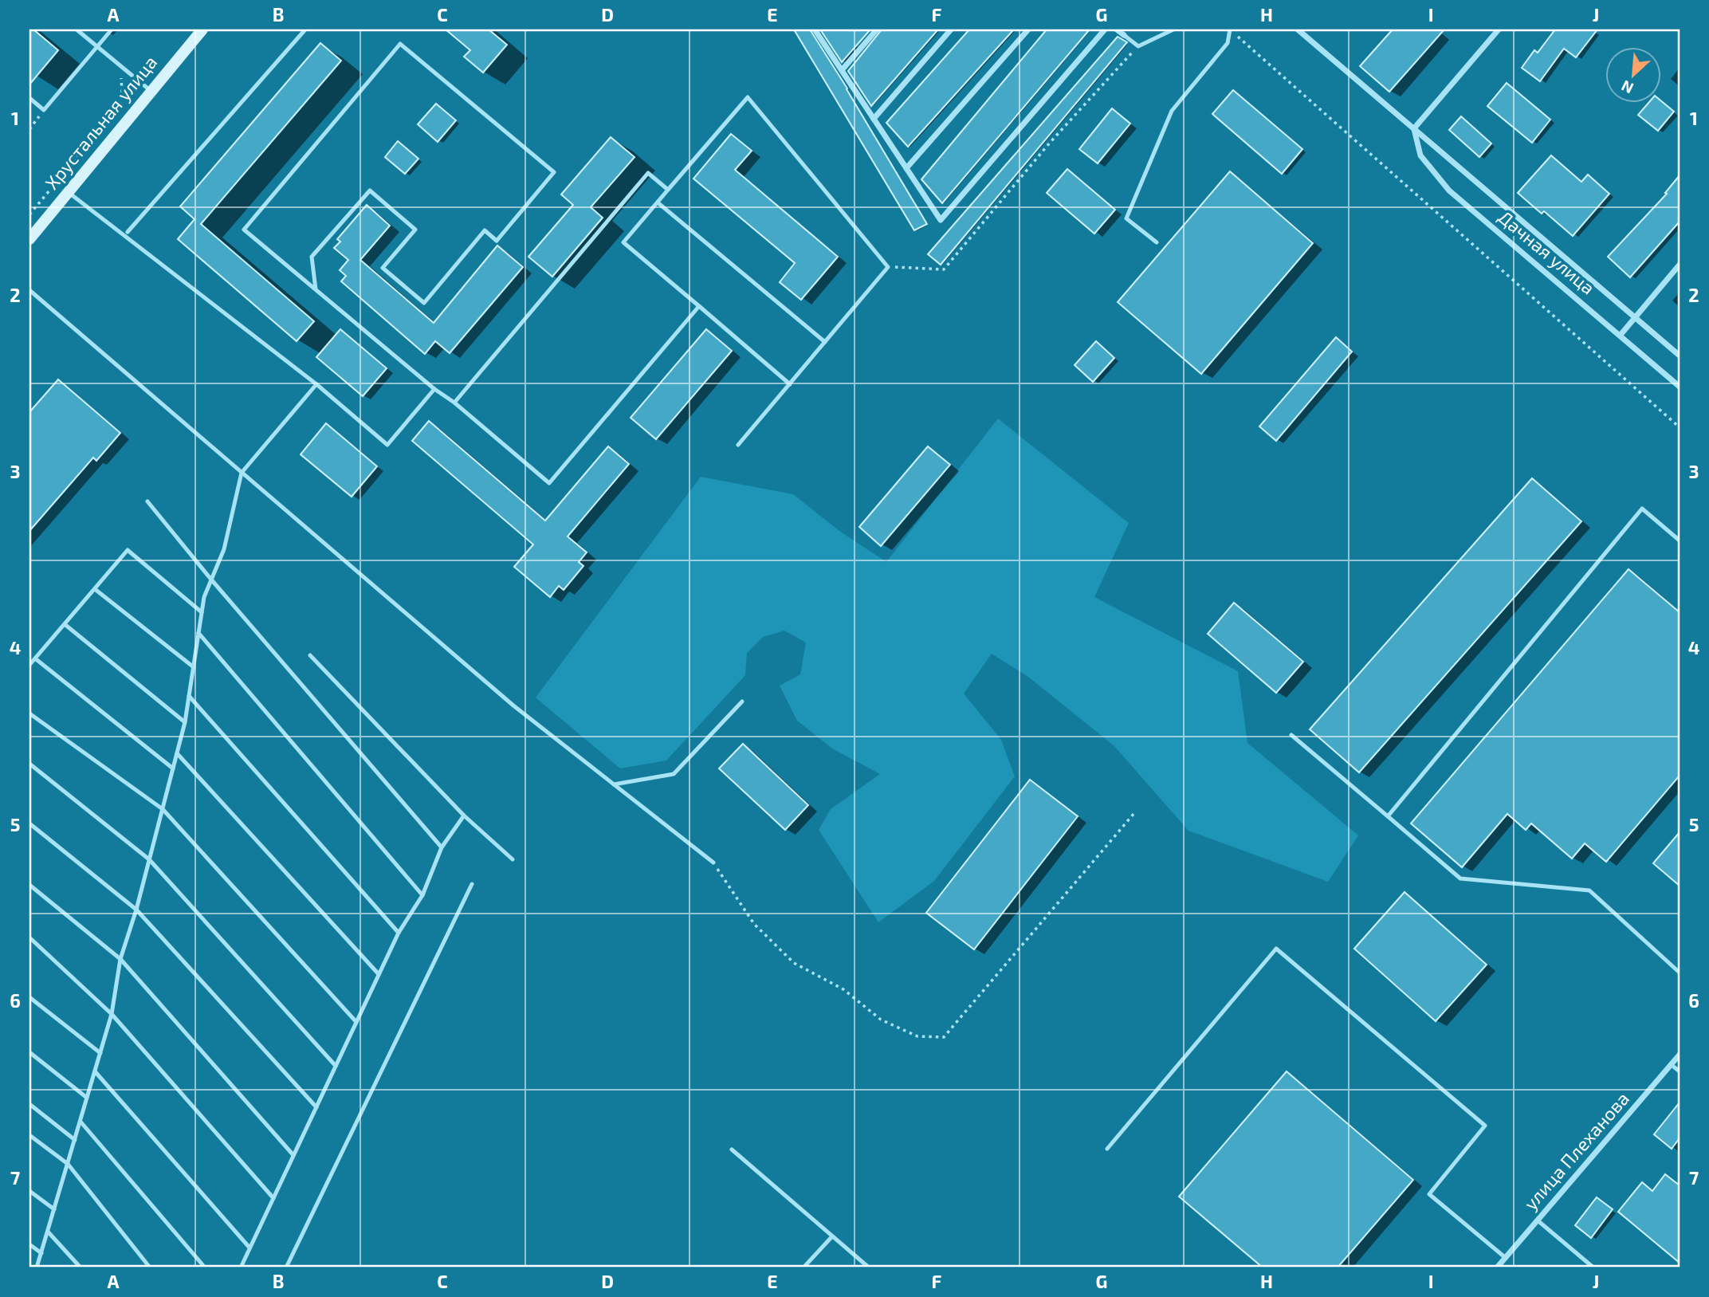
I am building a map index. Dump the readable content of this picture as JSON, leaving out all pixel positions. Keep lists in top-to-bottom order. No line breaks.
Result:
{"streets":{"street":["Хрустальная улица","Дачная улица","улица Плеханова"]},"north":"bottom left","grid":{"columns":["A","B","C","D","E","F","G","H","I","J"],"rows":["1","2","3","4","5","6","7"]}}
